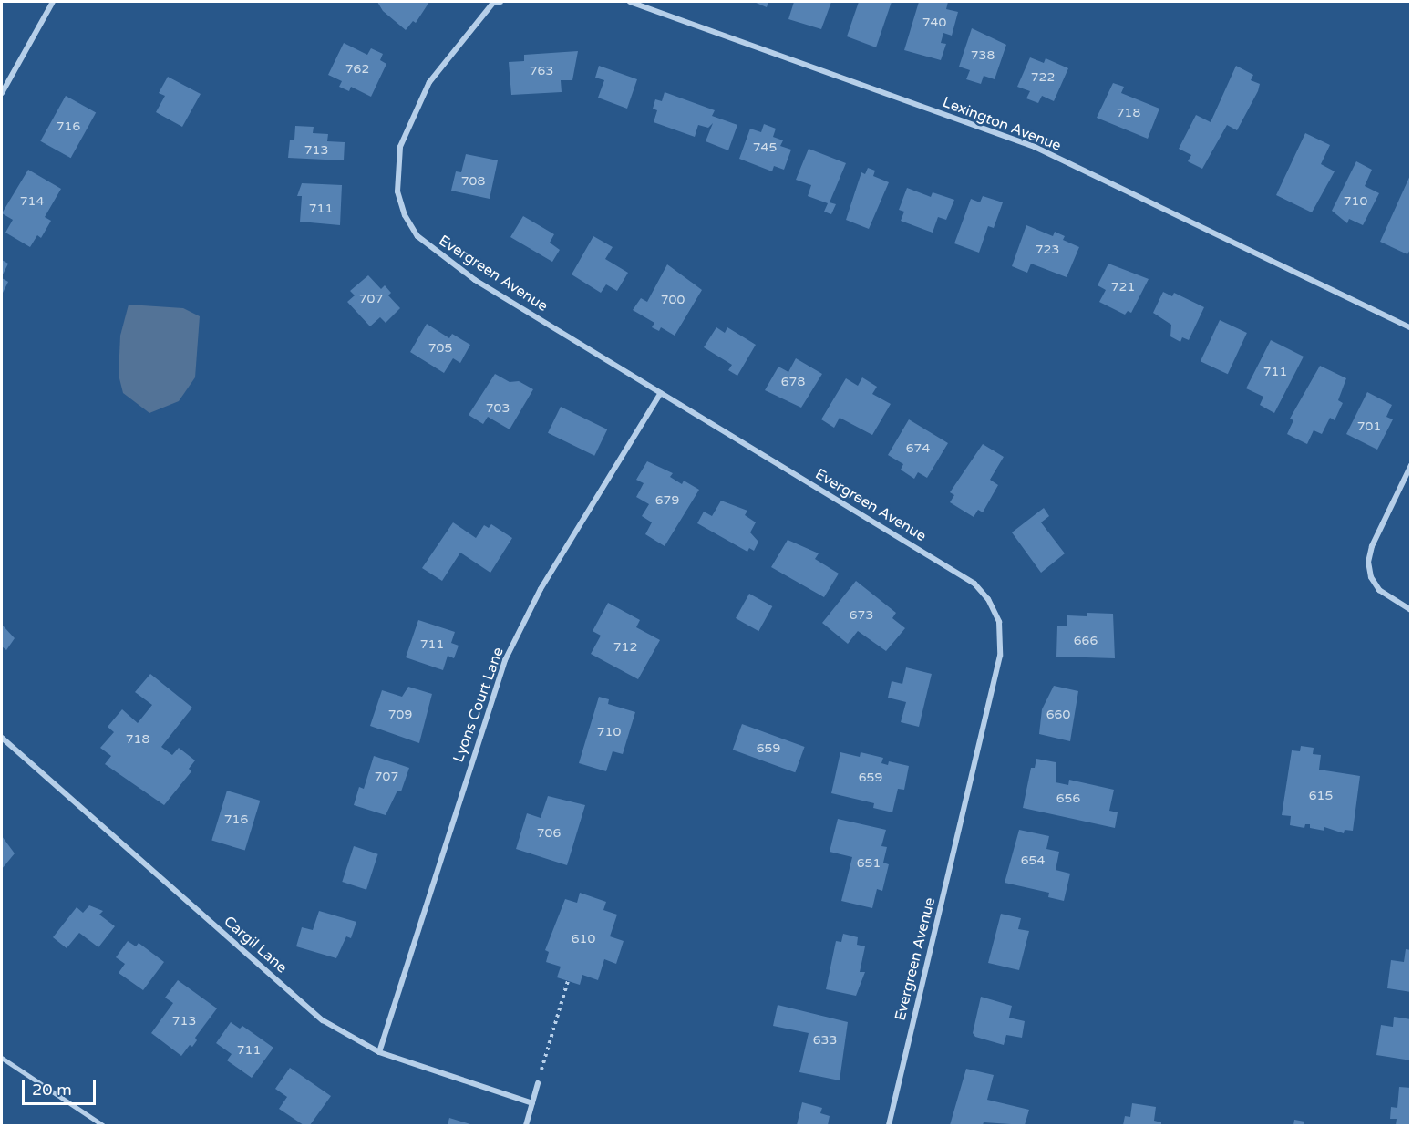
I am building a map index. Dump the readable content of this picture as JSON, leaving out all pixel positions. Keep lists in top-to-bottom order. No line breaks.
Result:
{"streets":{"street":["Lexington Avenue","Evergreen Avenue","Lyons Court Lane","Cargil Lane"]},"crossings":[["Evergreen Avenue","Lyons Court Lane"],["Lyons Court Lane","Cargil Lane"]],"house_numbers":["740","738","762","763","722","718","716","745","713","708","714","710","711","723","721","707","700","705","711","678","703","701","674","679","673","666","711","712","709","660","710","718","659","707","659","615","656","716","706","654","651","610","713","633","711"],"scale_bar":"20 m"}
